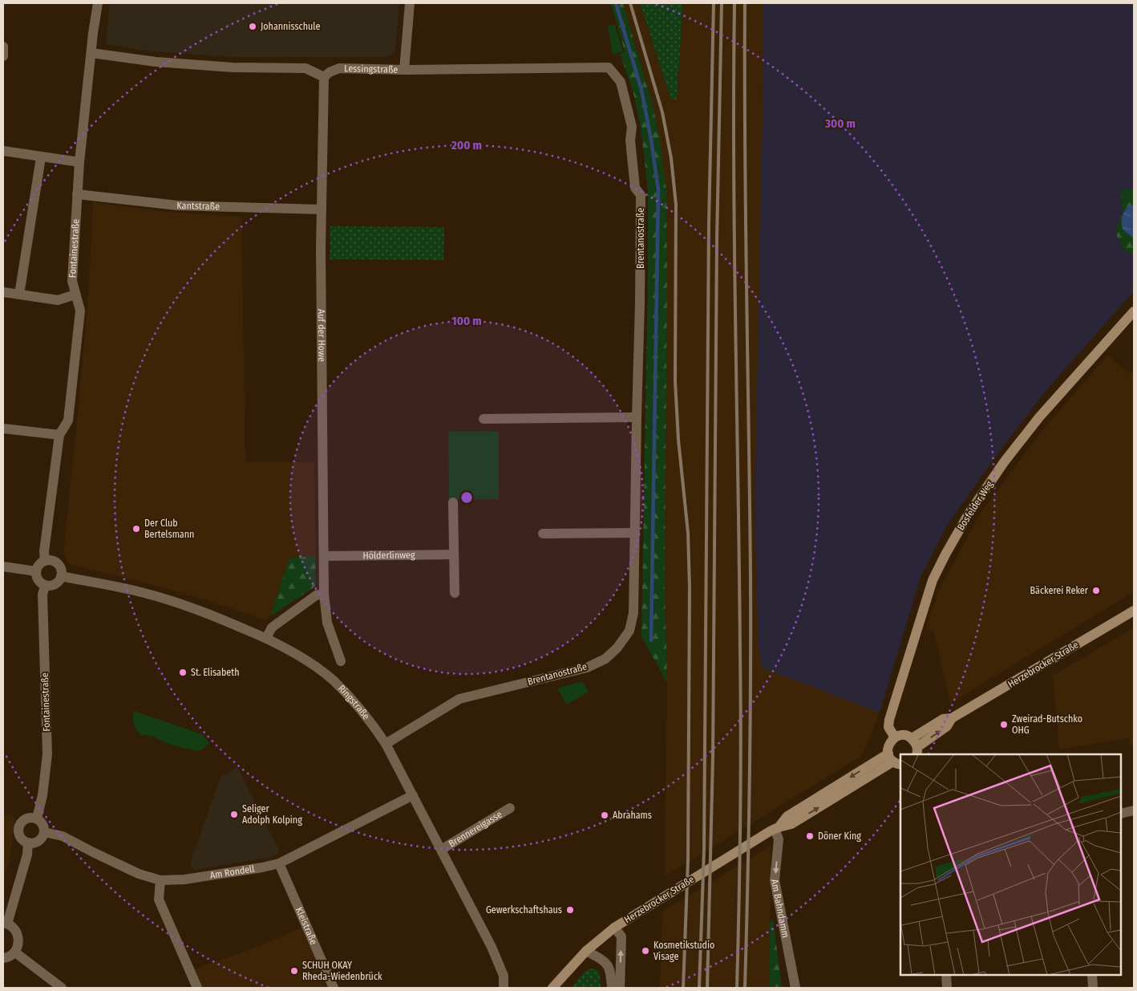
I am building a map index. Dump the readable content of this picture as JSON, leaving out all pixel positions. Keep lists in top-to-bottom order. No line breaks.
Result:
{"streets":{"main road":["Bosfelder Weg","Herzebrocker Straße"],"street":["Lessingstraße","Kantstraße","Brentanostraße","Fontainestraße","Auf der Howe","Hölderlinweg","Ringstraße","Brennereigasse","Am Rondell","Am Bahndamm","Kleistraße"]},"crossings":[["Lessingstraße","Brentanostraße"],["Lessingstraße","Auf der Howe"],["Kantstraße","Fontainestraße"],["Kantstraße","Auf der Howe"],["Brentanostraße","Ringstraße"],["Fontainestraße","Ringstraße"],["Fontainestraße","Am Rondell"],["Auf der Howe","Hölderlinweg"],["Herzebrocker Straße","Am Bahndamm"],["Ringstraße","Brennereigasse"],["Ringstraße","Am Rondell"],["Am Rondell","Kleistraße"]],"one_way":["Am Bahndamm"],"places":["Johannisschule","Der Club Bertelsmann","Bäckerei Reker","St. Elisabeth","Zweirad-Butschko OHG","Seliger Adolph Kolping","Abrahams","Döner King","Gewerkschaftshaus","Kosmetikstudio Visage","SCHUH OKAY Rheda-Wiedenbrück"],"rings":["300 m","200 m","100 m"]}
